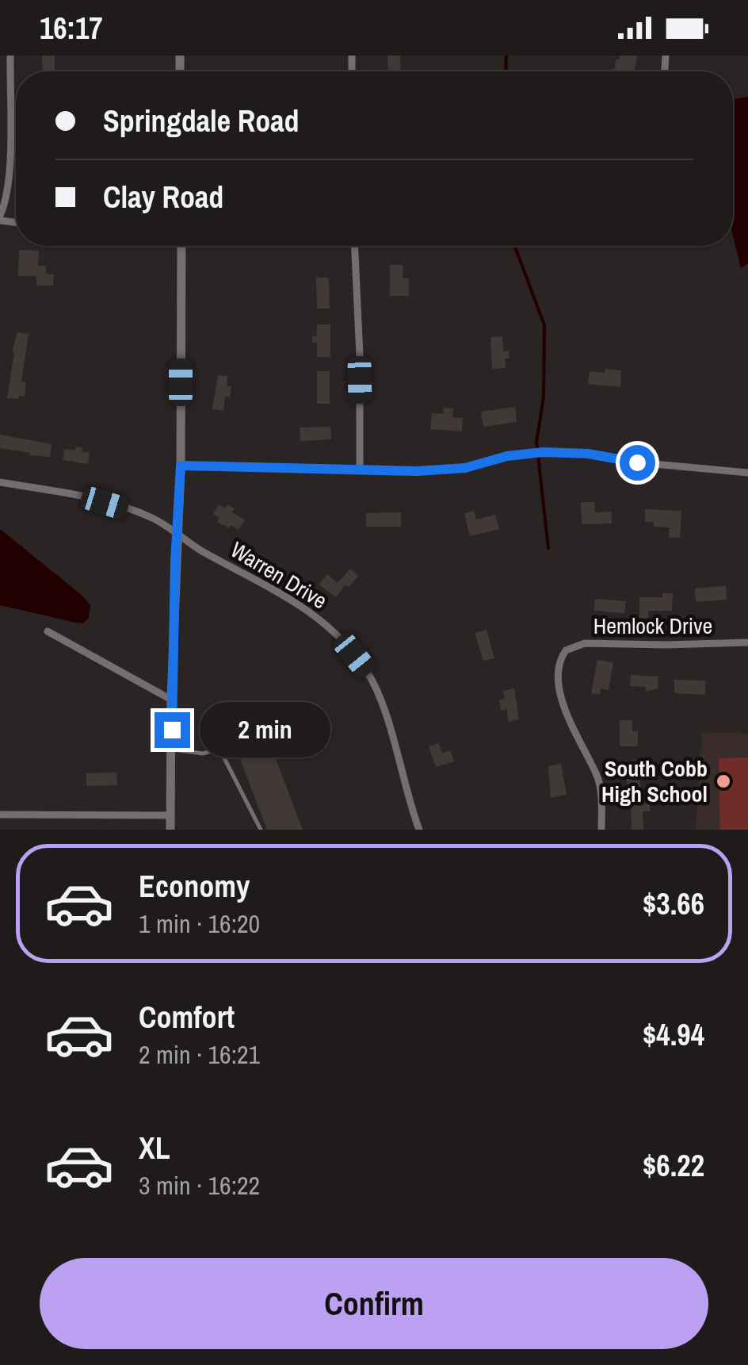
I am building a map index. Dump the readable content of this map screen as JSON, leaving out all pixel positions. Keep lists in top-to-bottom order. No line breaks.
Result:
{"streets":{"street":["Warren Drive","Hemlock Drive"]},"places":["South Cobb High School"],"page":{"status":"16:17","banner":["Springdale Road","Clay Road"],"bubble":"2 min","list":[{"name":"Economy","note":"1 min · 16:20","value":"$3.66"},{"name":"Comfort","note":"2 min · 16:21","value":"$4.94"},{"name":"XL","note":"3 min · 16:22","value":"$6.22"}],"buttons":"Confirm"}}
